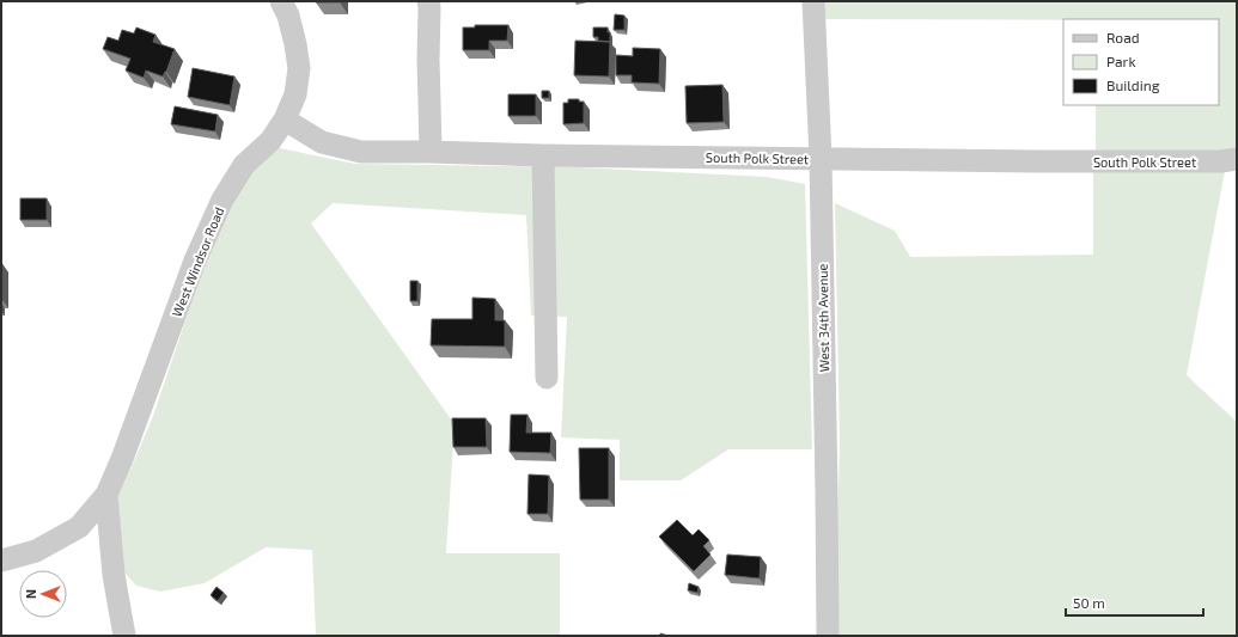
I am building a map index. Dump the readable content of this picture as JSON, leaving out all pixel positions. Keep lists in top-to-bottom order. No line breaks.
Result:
{"streets":{"street":["South Polk Street","West Windsor Road","West 34th Avenue"]},"crossings":[["South Polk Street","West Windsor Road"],["South Polk Street","West 34th Avenue"]],"legend":["Road","Park","Building"],"scale_bar":"50 m","north":"left"}
